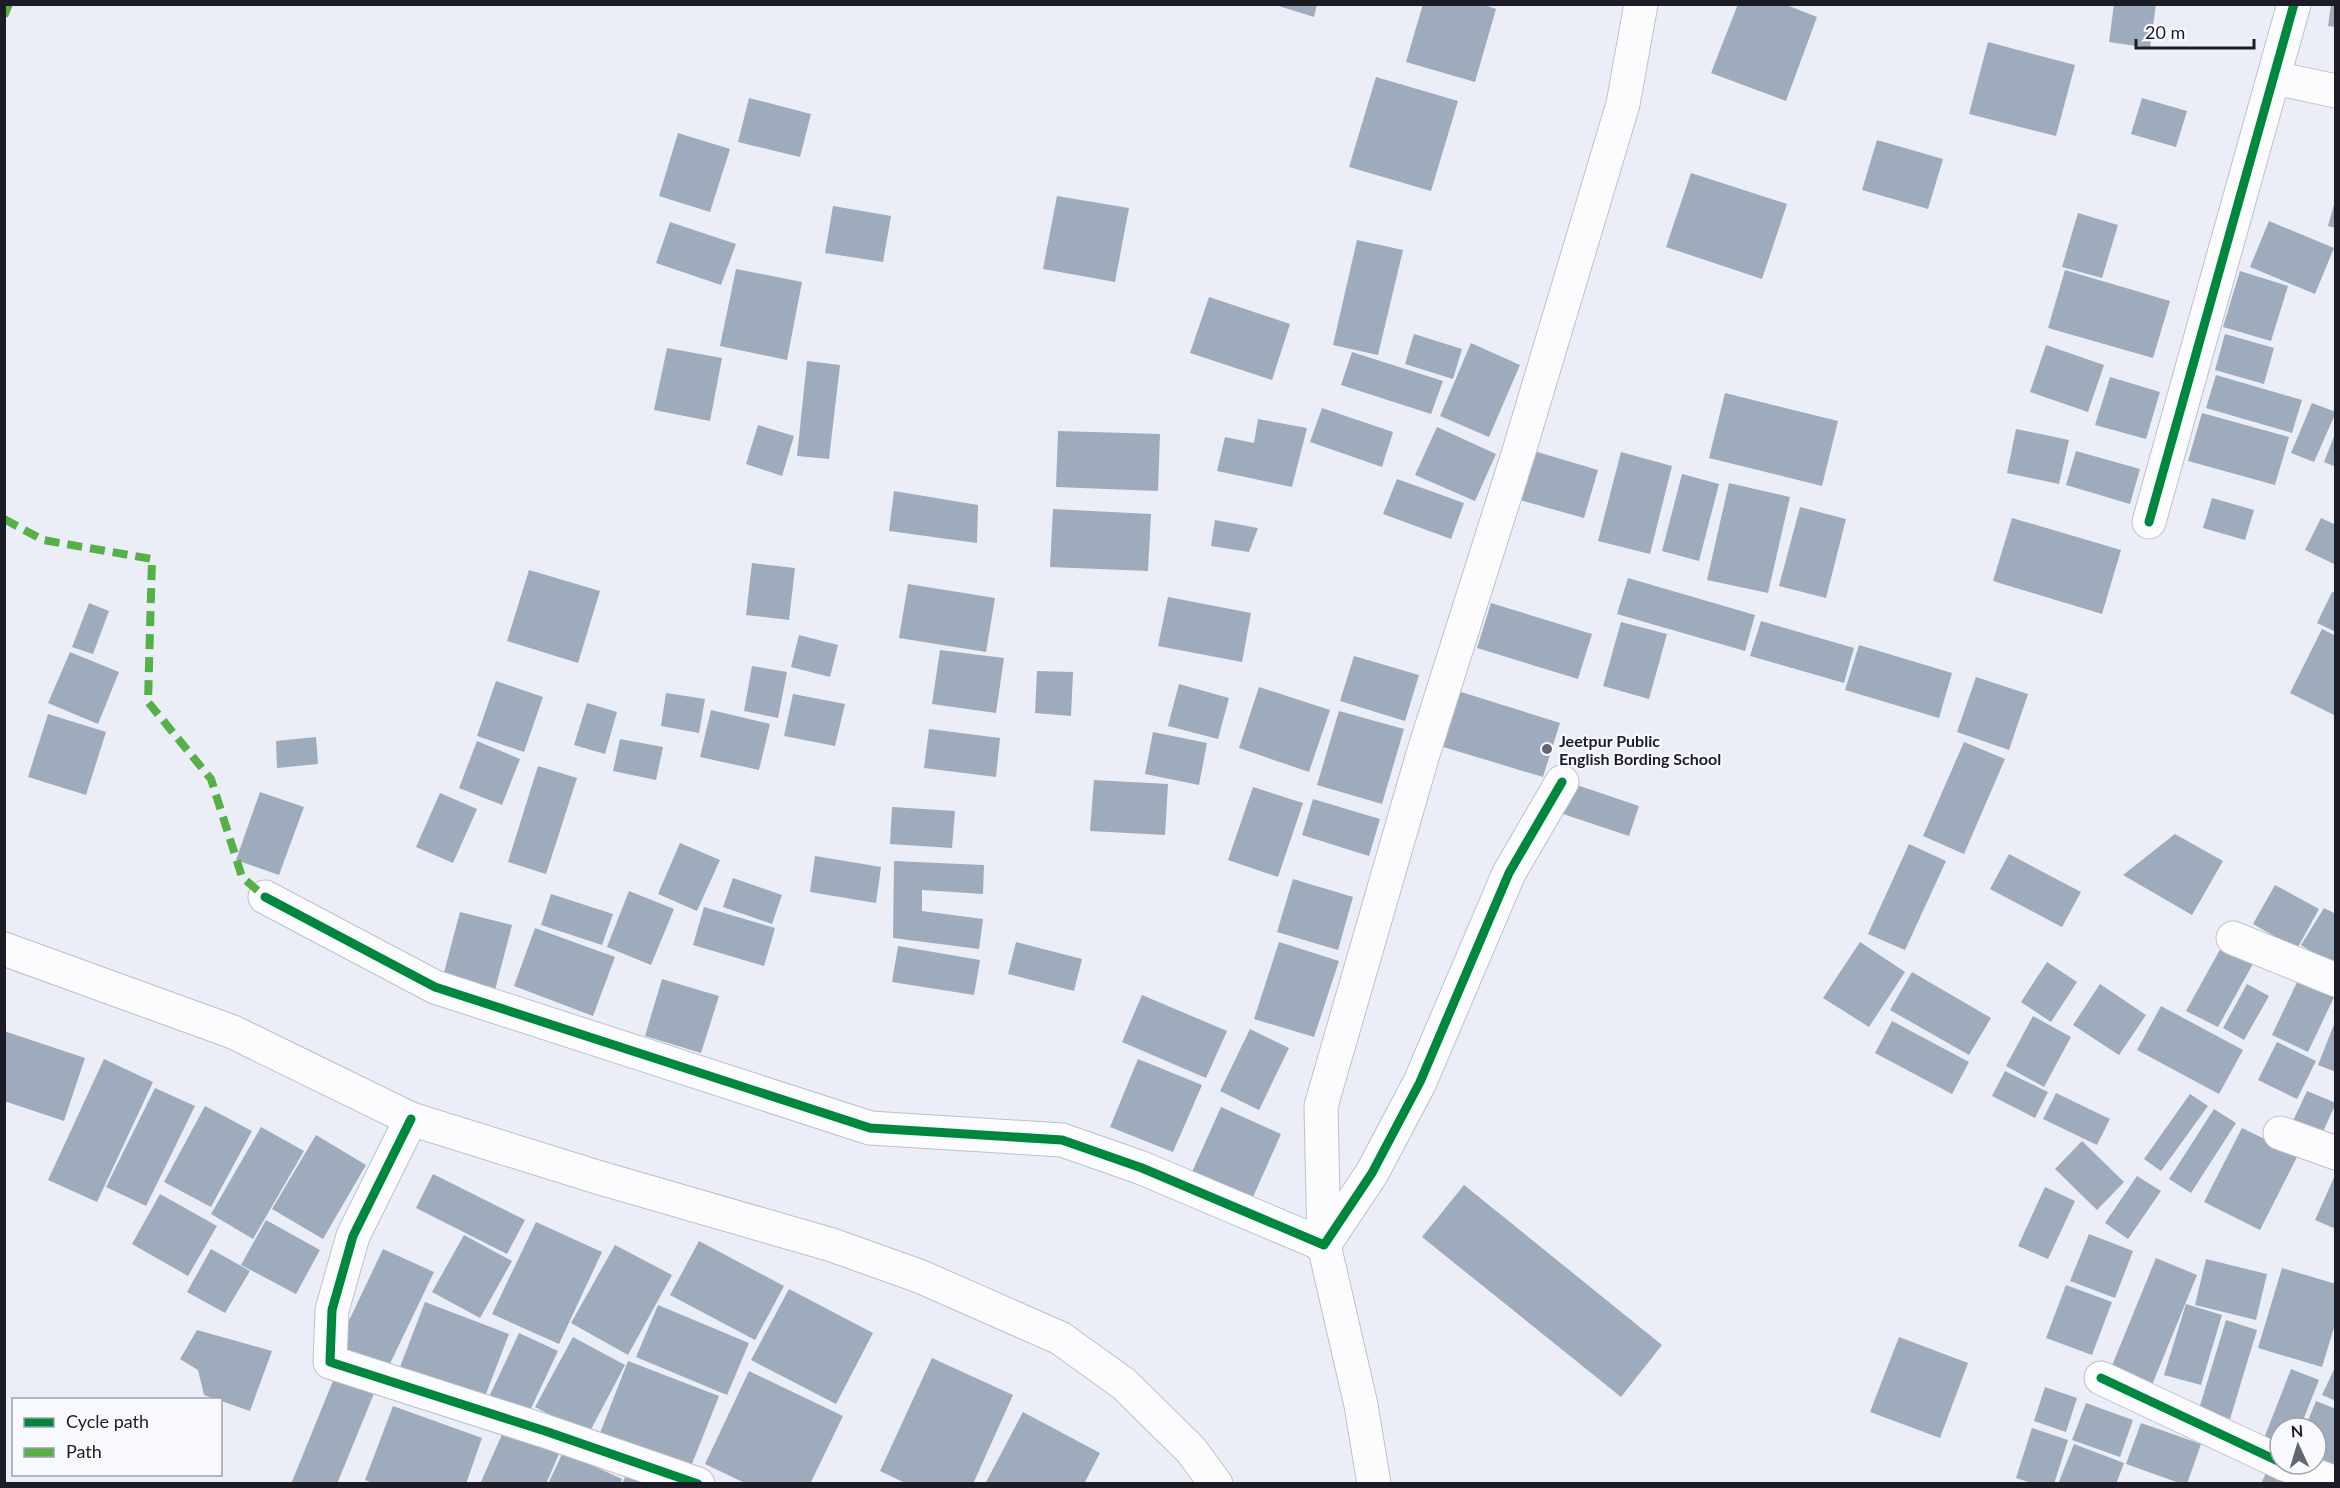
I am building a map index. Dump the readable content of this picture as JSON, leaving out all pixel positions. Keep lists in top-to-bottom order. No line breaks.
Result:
{"places":["Jeetpur Public English Bording School"],"legend":["Cycle path","Path"],"scale_bar":"20 m","north":"top"}
